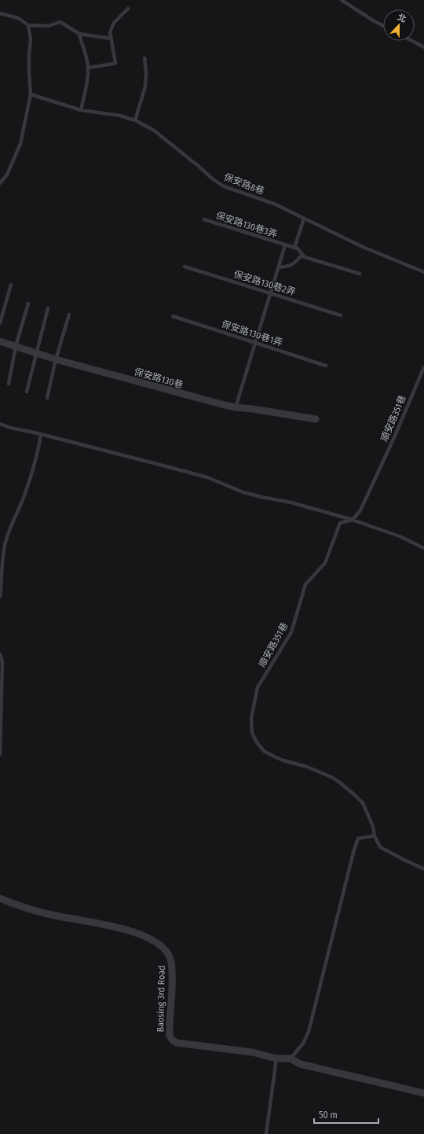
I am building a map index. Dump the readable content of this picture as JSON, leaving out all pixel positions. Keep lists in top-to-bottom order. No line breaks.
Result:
{"streets":{"street":["保安路130巷","Baosing 3rd Road"],"lane":["保安路8巷","保安路130巷3弄","保安路130巷2弄","保安路130巷1弄","順安路351巷"]},"scale_bar":"50 m","north":"top"}
